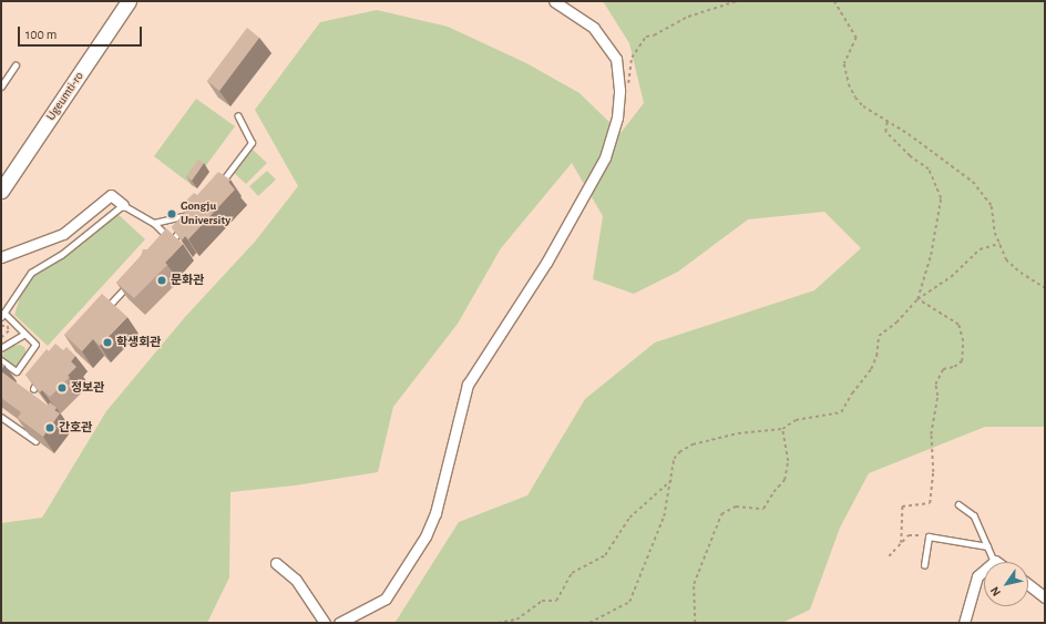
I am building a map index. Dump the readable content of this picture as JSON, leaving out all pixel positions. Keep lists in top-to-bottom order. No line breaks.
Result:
{"streets":{"main road":["Ugeumti-ro"]},"places":["Gongju University","문화관","학생회관","정보관","간호관"],"scale_bar":"100 m","north":"bottom left"}
